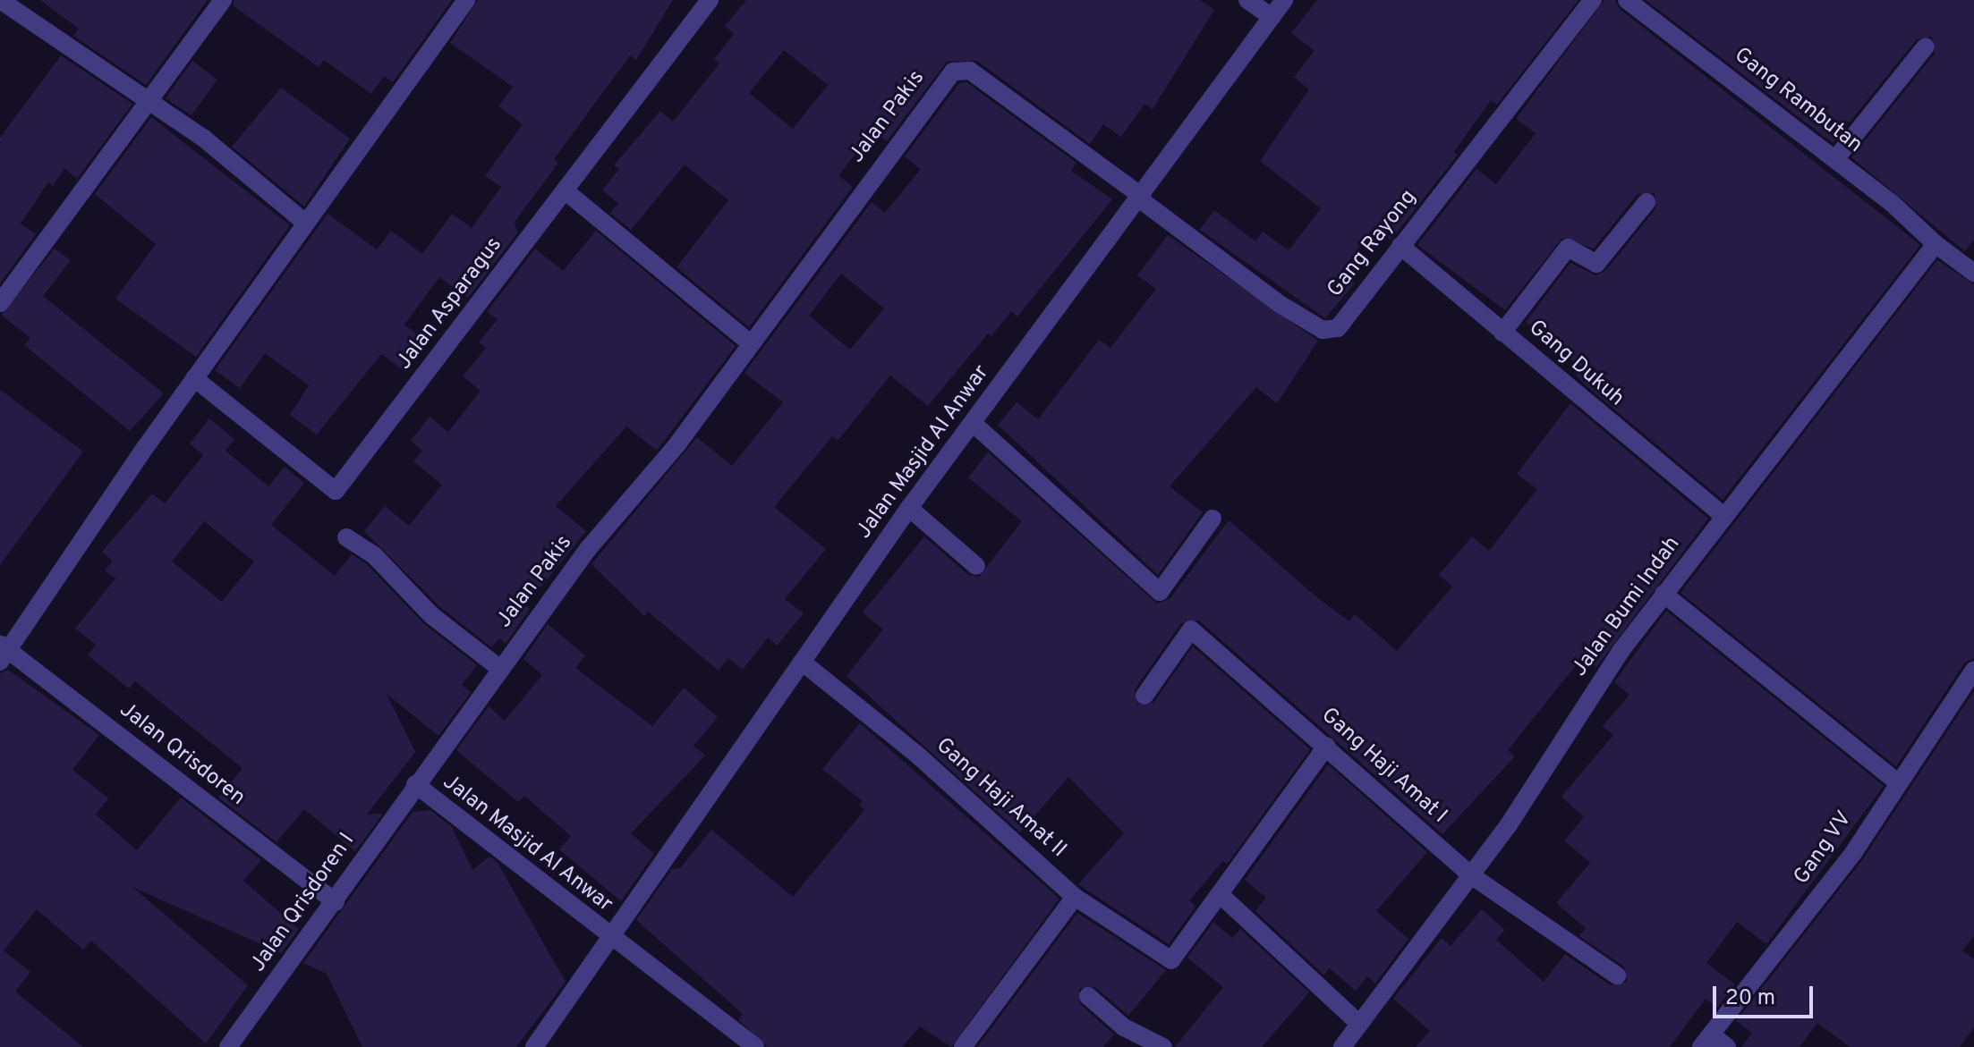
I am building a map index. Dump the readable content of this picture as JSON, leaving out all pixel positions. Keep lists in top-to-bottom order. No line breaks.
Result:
{"streets":{"street":["Gang Rambutan","Jalan Pakis","Gang Rayong","Jalan Asparagus","Gang Dukuh","Jalan Masjid Al Anwar","Jalan Bumi Indah","Jalan Qrisdoren","Gang Haji Amat I","Gang Haji Amat II","Gang VV","Jalan Qrisdoren I"]},"crossings":[["Gang Rambutan","Jalan Bumi Indah"],["Jalan Pakis","Gang Rayong"],["Jalan Pakis","Jalan Masjid Al Anwar"],["Jalan Pakis","Jalan Qrisdoren I"],["Gang Rayong","Gang Dukuh"],["Gang Rayong","Jalan Masjid Al Anwar"],["Gang Dukuh","Jalan Bumi Indah"],["Jalan Masjid Al Anwar","Gang Haji Amat II"],["Jalan Masjid Al Anwar","Jalan Qrisdoren I"],["Jalan Bumi Indah","Gang Haji Amat I"],["Jalan Qrisdoren","Jalan Qrisdoren I"]],"scale_bar":"20 m"}
